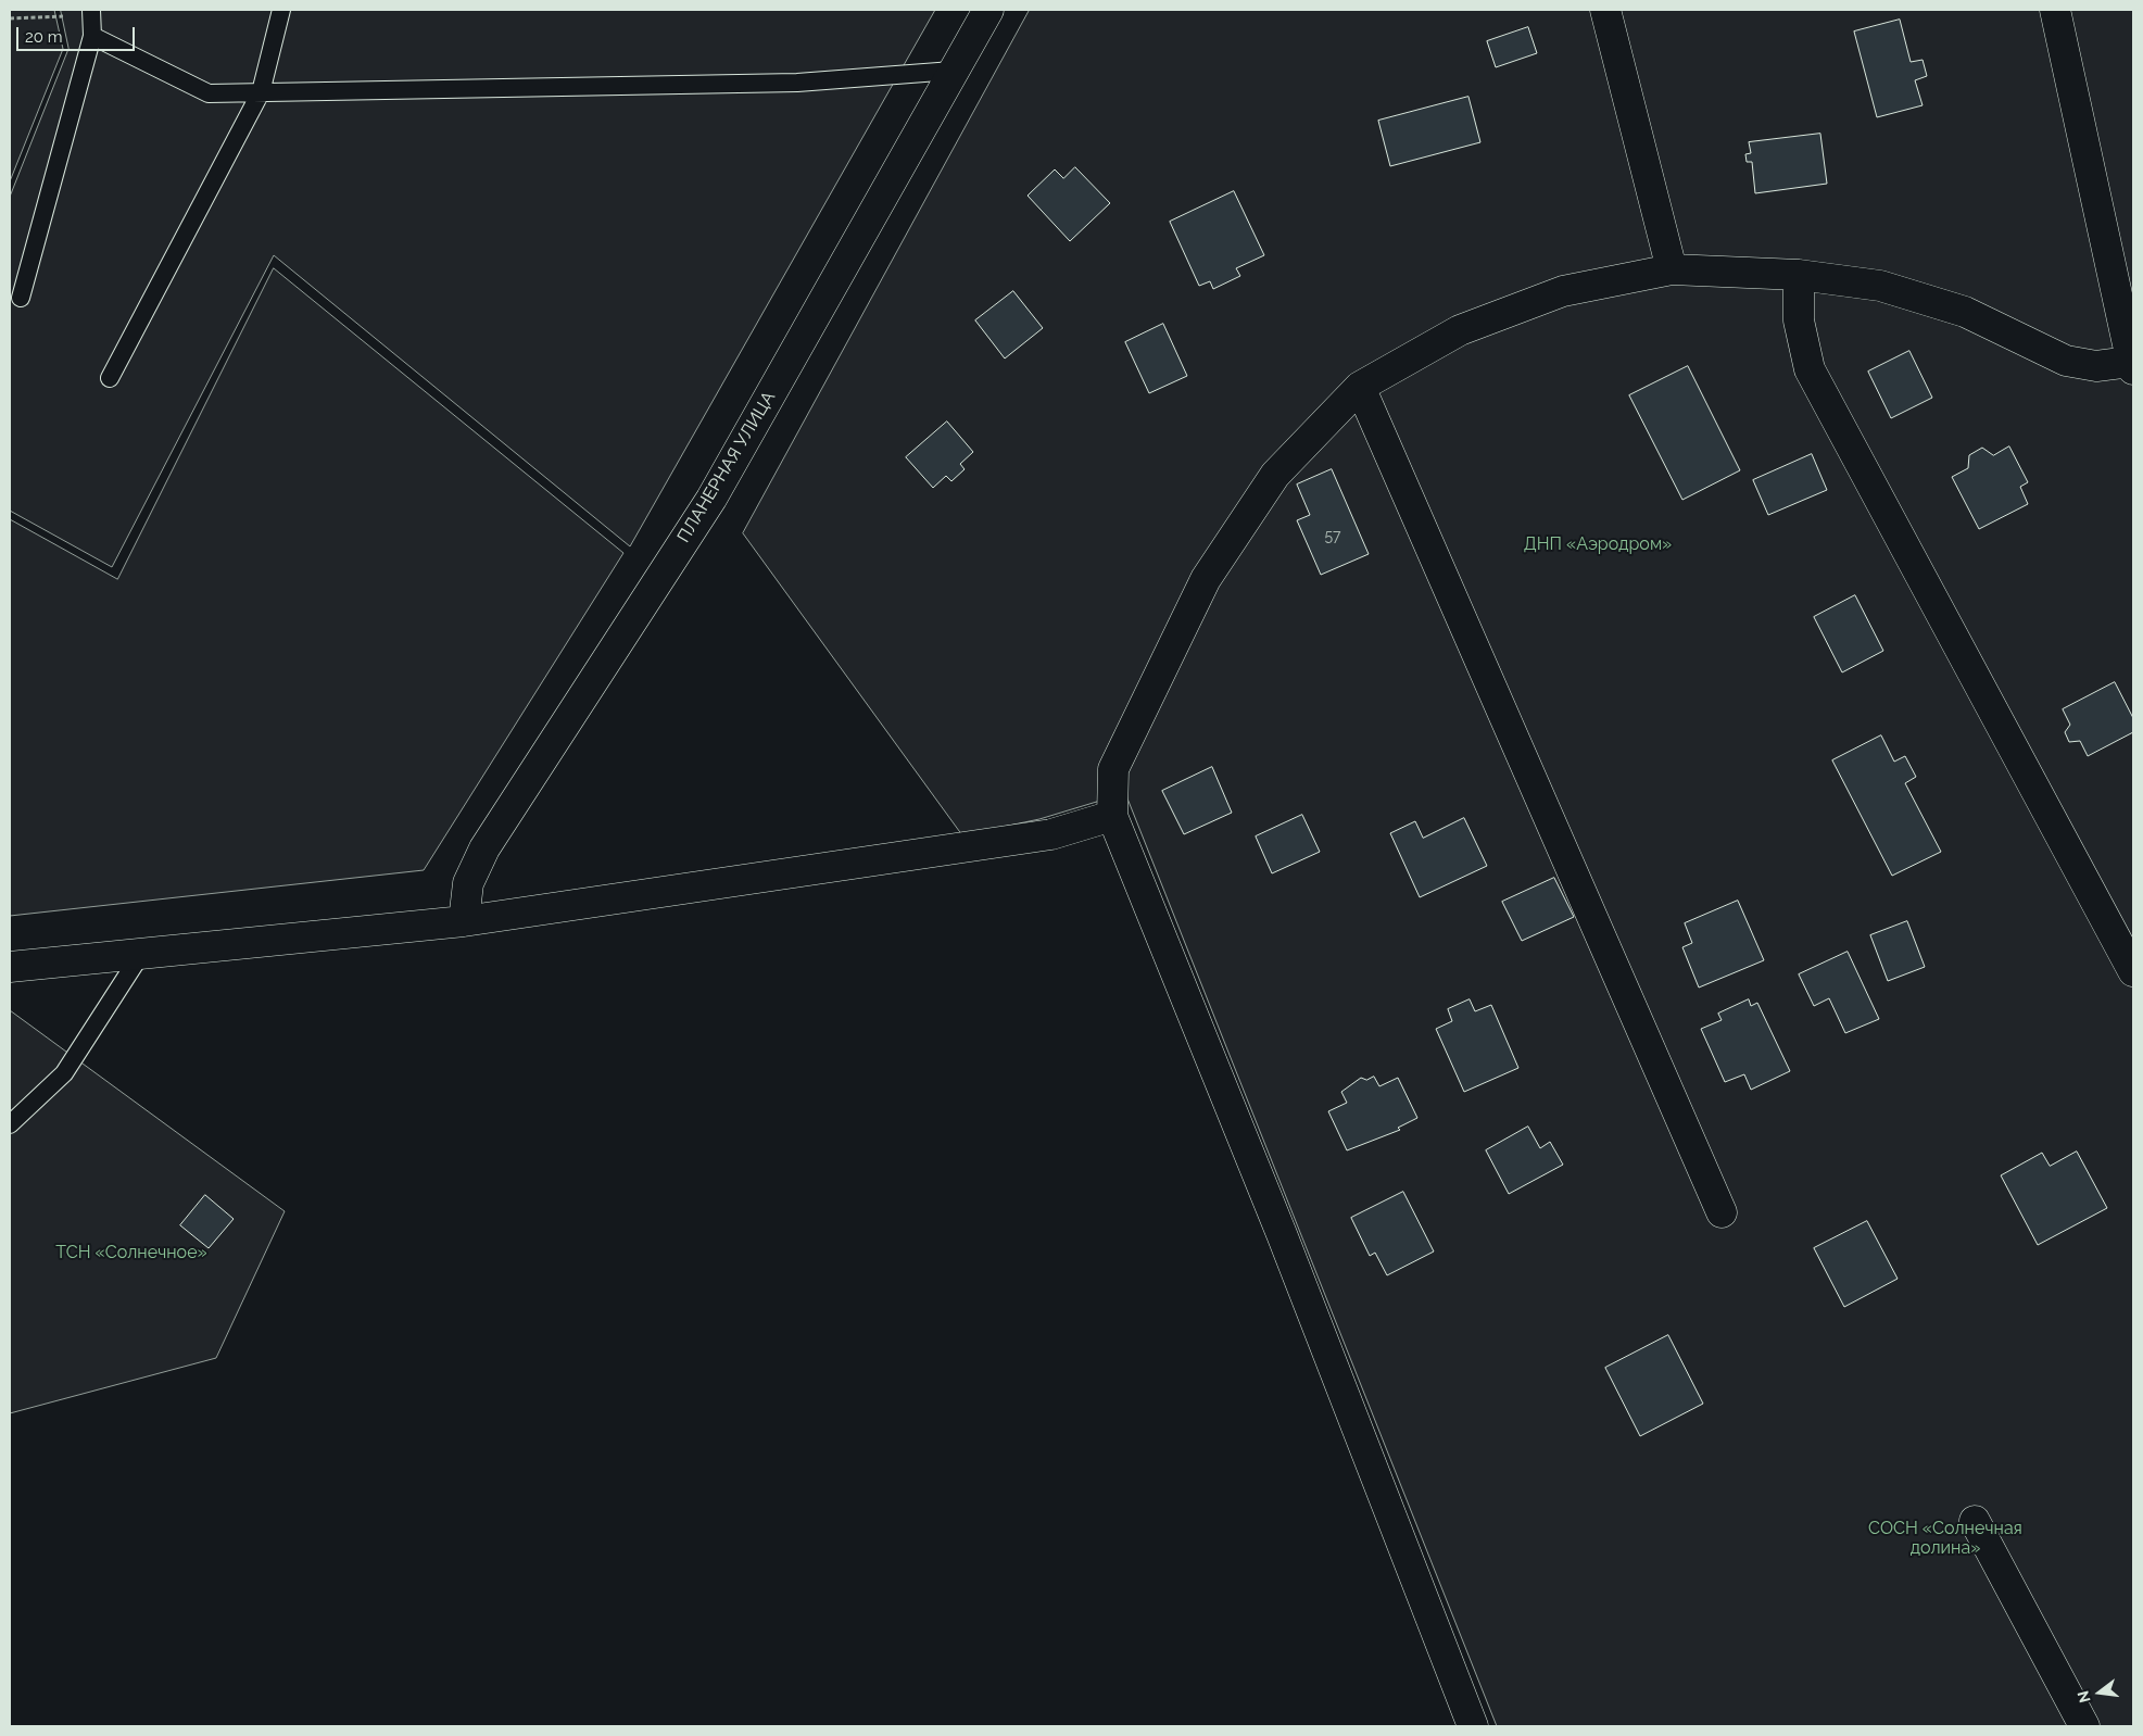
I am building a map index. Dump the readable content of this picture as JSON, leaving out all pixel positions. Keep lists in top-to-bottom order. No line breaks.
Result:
{"streets":{"street":["ПЛАНЕРНАЯ УЛИЦА"]},"parks":["ДНП «Аэродром»","ТСН «Солнечное»","СОСН «Солнечная долина»"],"house_numbers":["57"],"scale_bar":"20 m","north":"left"}
